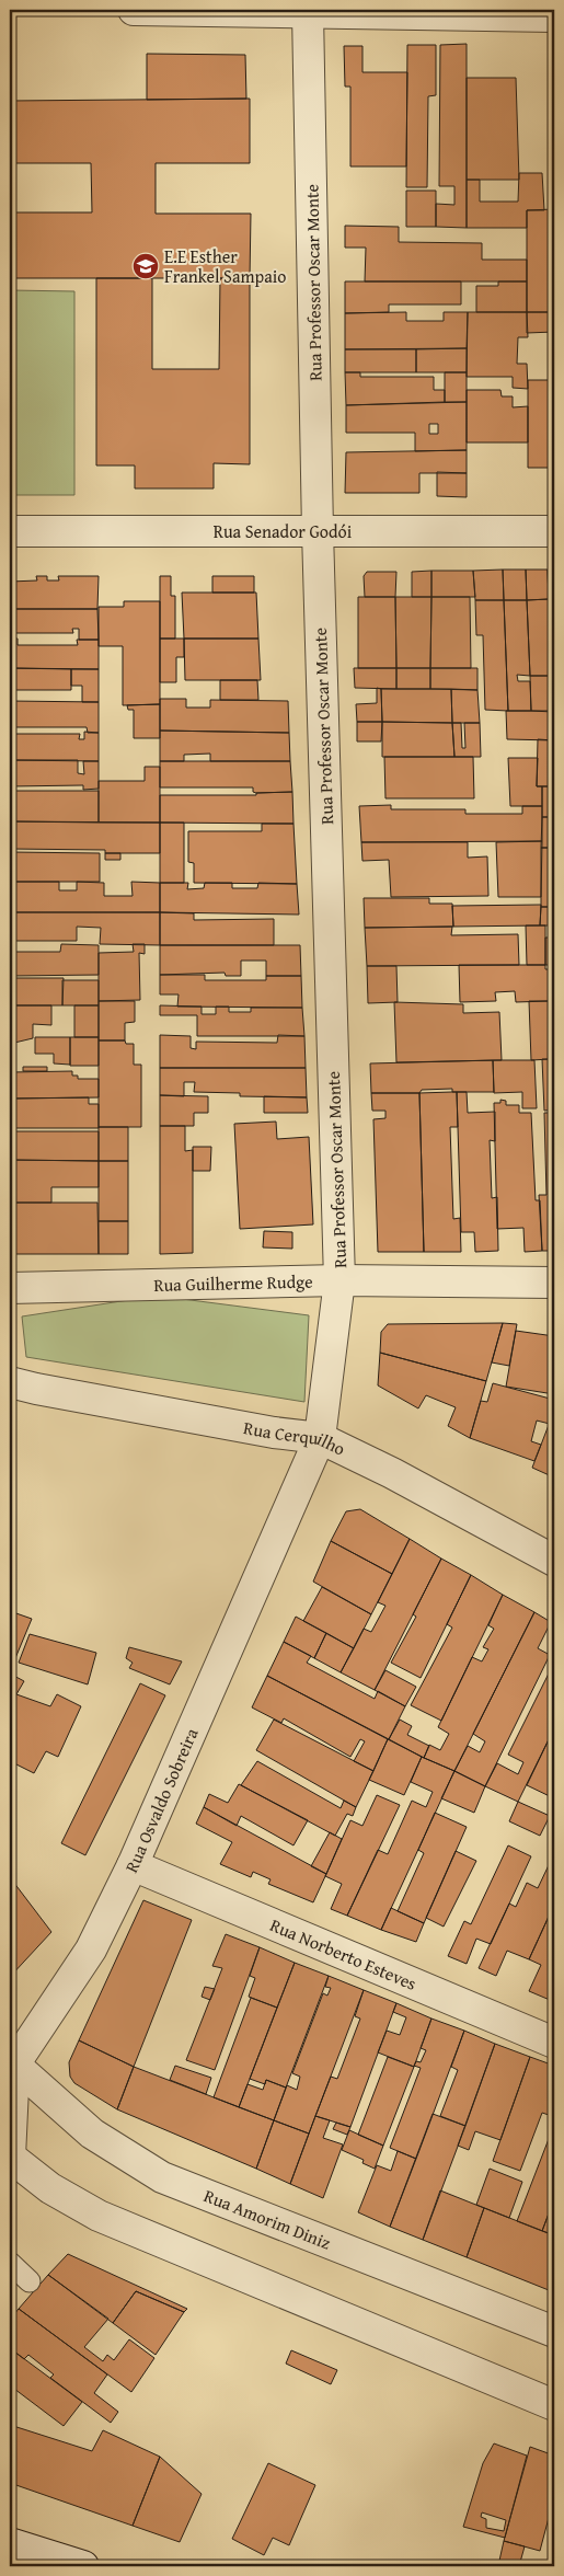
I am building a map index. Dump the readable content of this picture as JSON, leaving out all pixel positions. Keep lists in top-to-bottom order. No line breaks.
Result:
{"streets":{"street":["Rua Professor Oscar Monte","Rua Senador Godói","Rua Guilherme Rudge","Rua Cerquilho","Rua Osvaldo Sobreira","Rua Norberto Esteves","Rua Amorim Diniz"]},"crossings":[["Rua Professor Oscar Monte","Rua Senador Godói"],["Rua Professor Oscar Monte","Rua Guilherme Rudge"],["Rua Professor Oscar Monte","Rua Cerquilho"],["Rua Professor Oscar Monte","Rua Osvaldo Sobreira"],["Rua Cerquilho","Rua Osvaldo Sobreira"],["Rua Osvaldo Sobreira","Rua Norberto Esteves"],["Rua Osvaldo Sobreira","Rua Amorim Diniz"]],"places":{"school or university":["E.E Esther Frankel Sampaio"]}}
